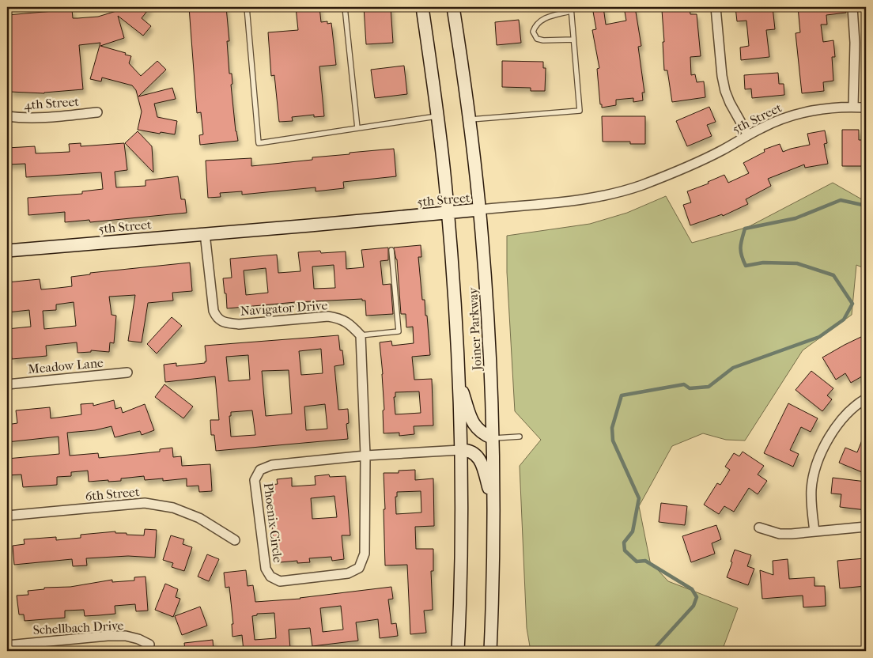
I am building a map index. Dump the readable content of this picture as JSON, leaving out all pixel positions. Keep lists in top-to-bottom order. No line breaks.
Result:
{"streets":{"main road":["5th Street","Joiner Parkway"],"street":["4th Street","Navigator Drive","Meadow Lane","6th Street","Phoenix Circle","Schellbach Drive"]},"crossings":[["5th Street","Navigator Drive"],["5th Street","Joiner Parkway"]]}
